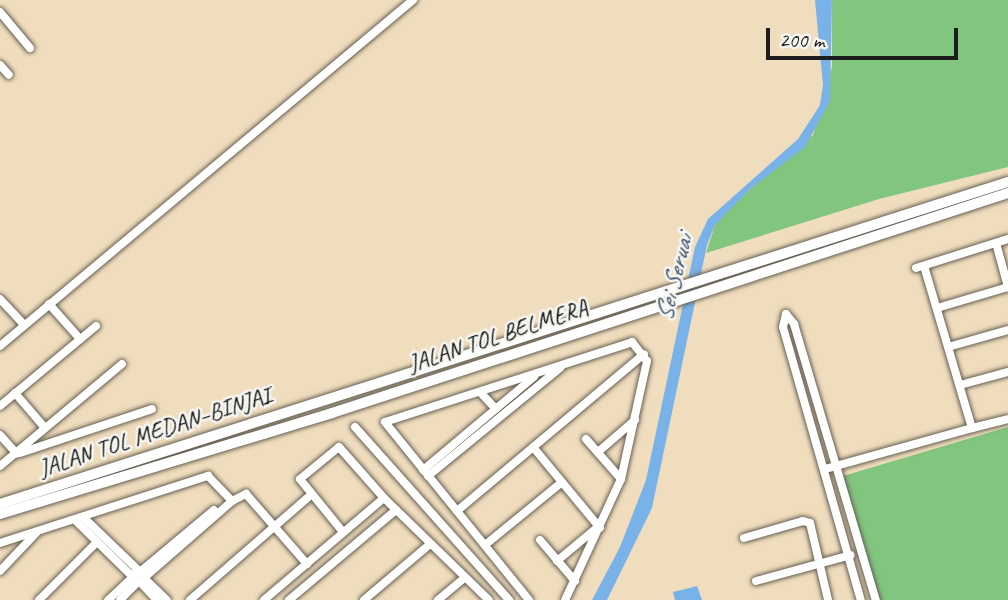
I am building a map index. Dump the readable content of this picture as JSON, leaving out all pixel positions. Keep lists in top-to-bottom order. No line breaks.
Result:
{"streets":{"highway":["JALAN TOL BELMERA","JALAN TOL MEDAN–BINJAI"]},"crossings":[["JALAN TOL BELMERA","JALAN TOL MEDAN–BINJAI"]],"water":["Sei Seruai"],"scale_bar":"200 m"}
